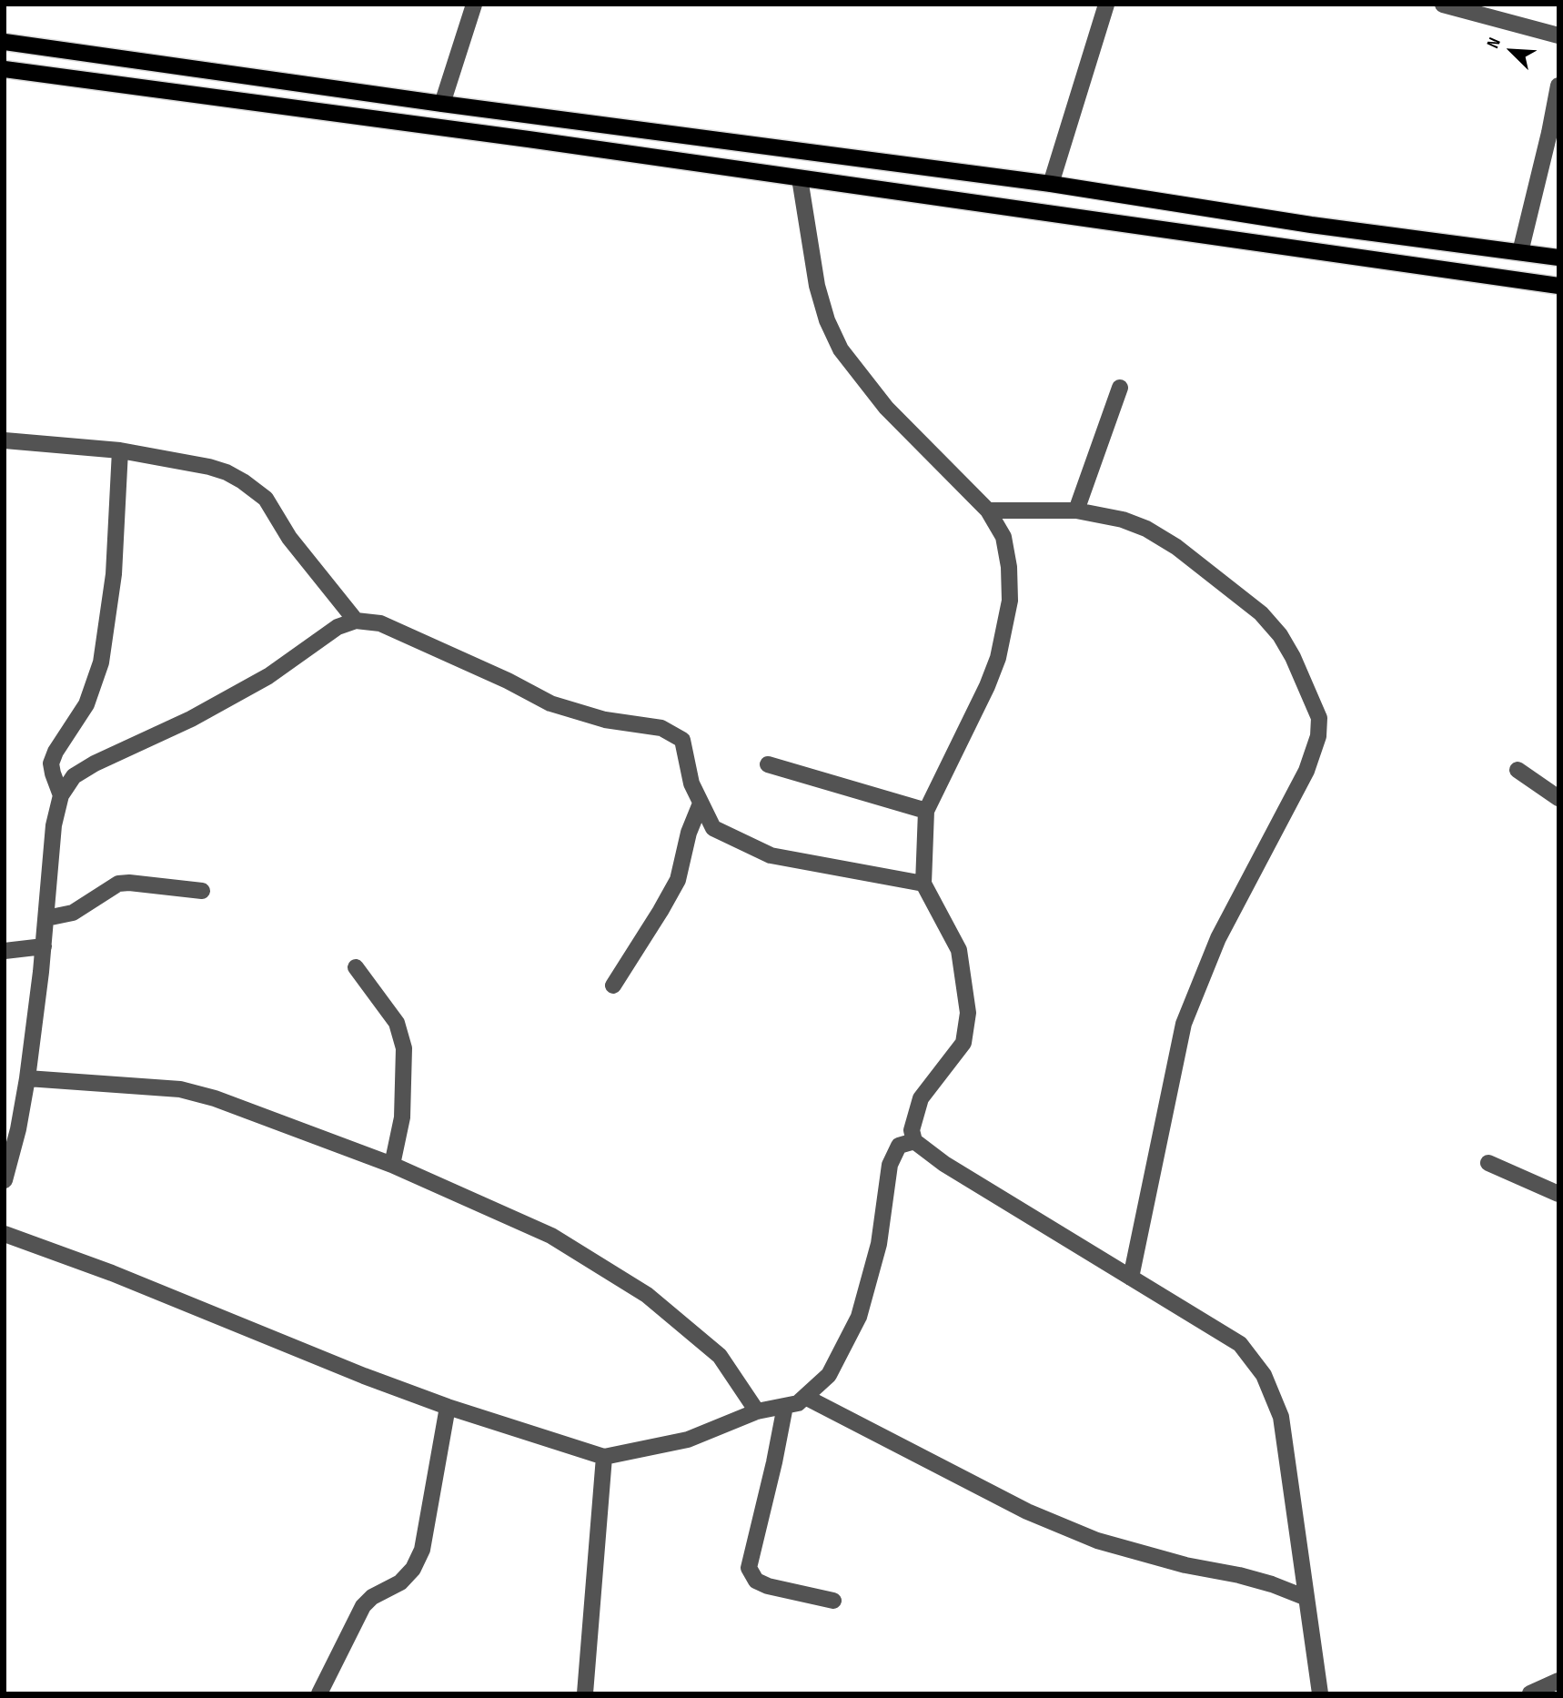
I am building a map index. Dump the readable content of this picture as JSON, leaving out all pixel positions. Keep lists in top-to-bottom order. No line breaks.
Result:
{"north":"top left"}
